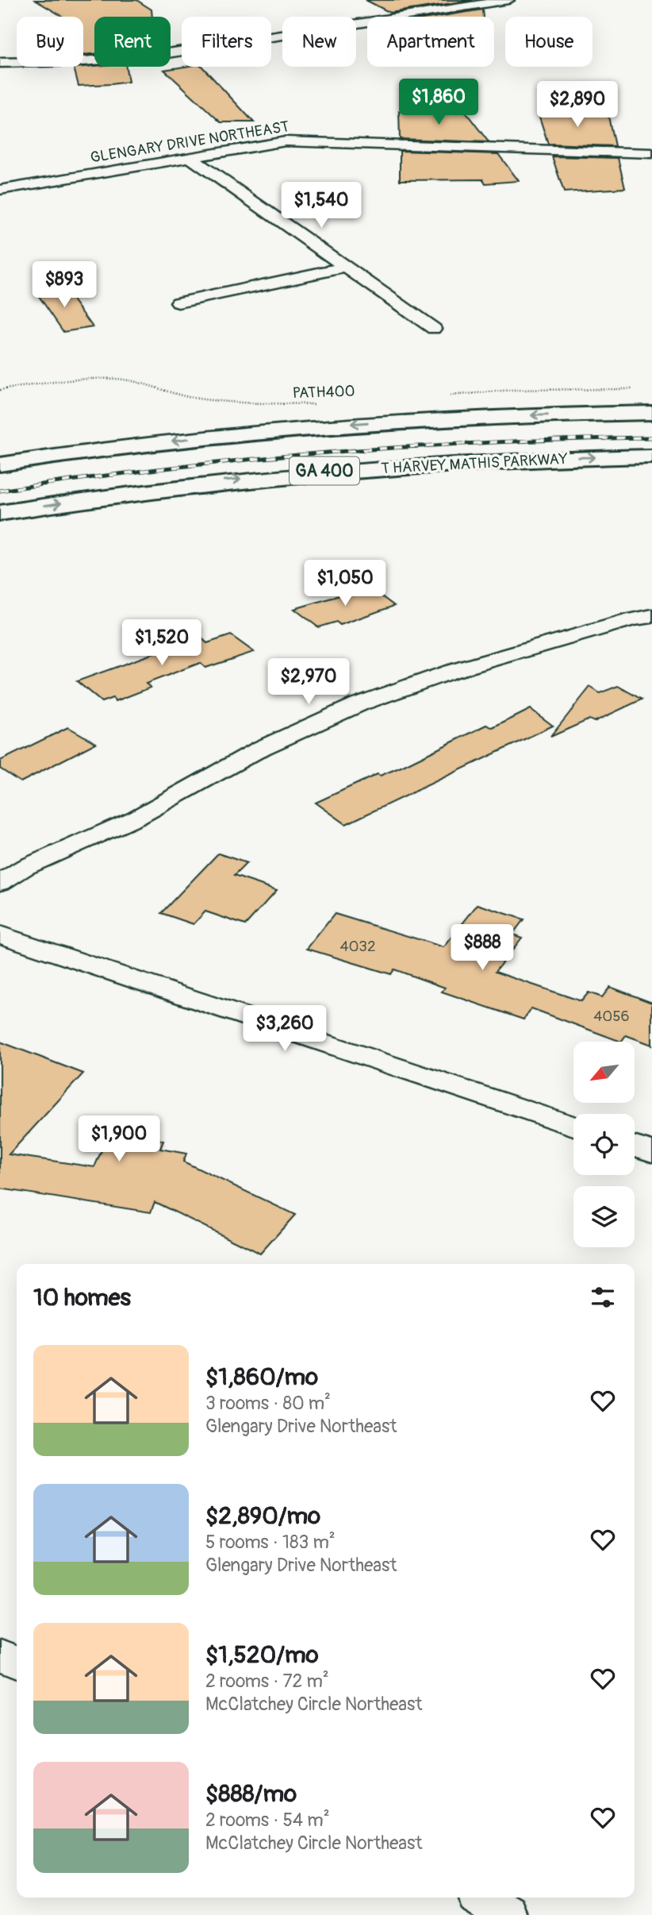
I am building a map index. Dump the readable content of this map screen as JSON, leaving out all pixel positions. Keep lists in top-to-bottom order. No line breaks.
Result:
{"streets":{"highway":["T HARVEY MATHIS PARKWAY","GA 400"],"street":["GLENGARY DRIVE NORTHEAST"],"path":["PATH400"]},"house_numbers":["4032","4056"],"north":"bottom left","page":{"chip":["Buy","Rent","Filters","New","Apartment","House"],"price":["$1,860","$2,890","$1,540","$893","$1,050","$1,520","$2,970","$888","$3,260","$1,900"],"heading":"10 homes","list":[{"name":"$1,860/mo","note":"3 rooms · 80 m² · Glengary Drive Northeast"},{"name":"$2,890/mo","note":"5 rooms · 183 m² · Glengary Drive Northeast"},{"name":"$1,520/mo","note":"2 rooms · 72 m² · McClatchey Circle Northeast"},{"name":"$888/mo","note":"2 rooms · 54 m² · McClatchey Circle Northeast"}]}}
